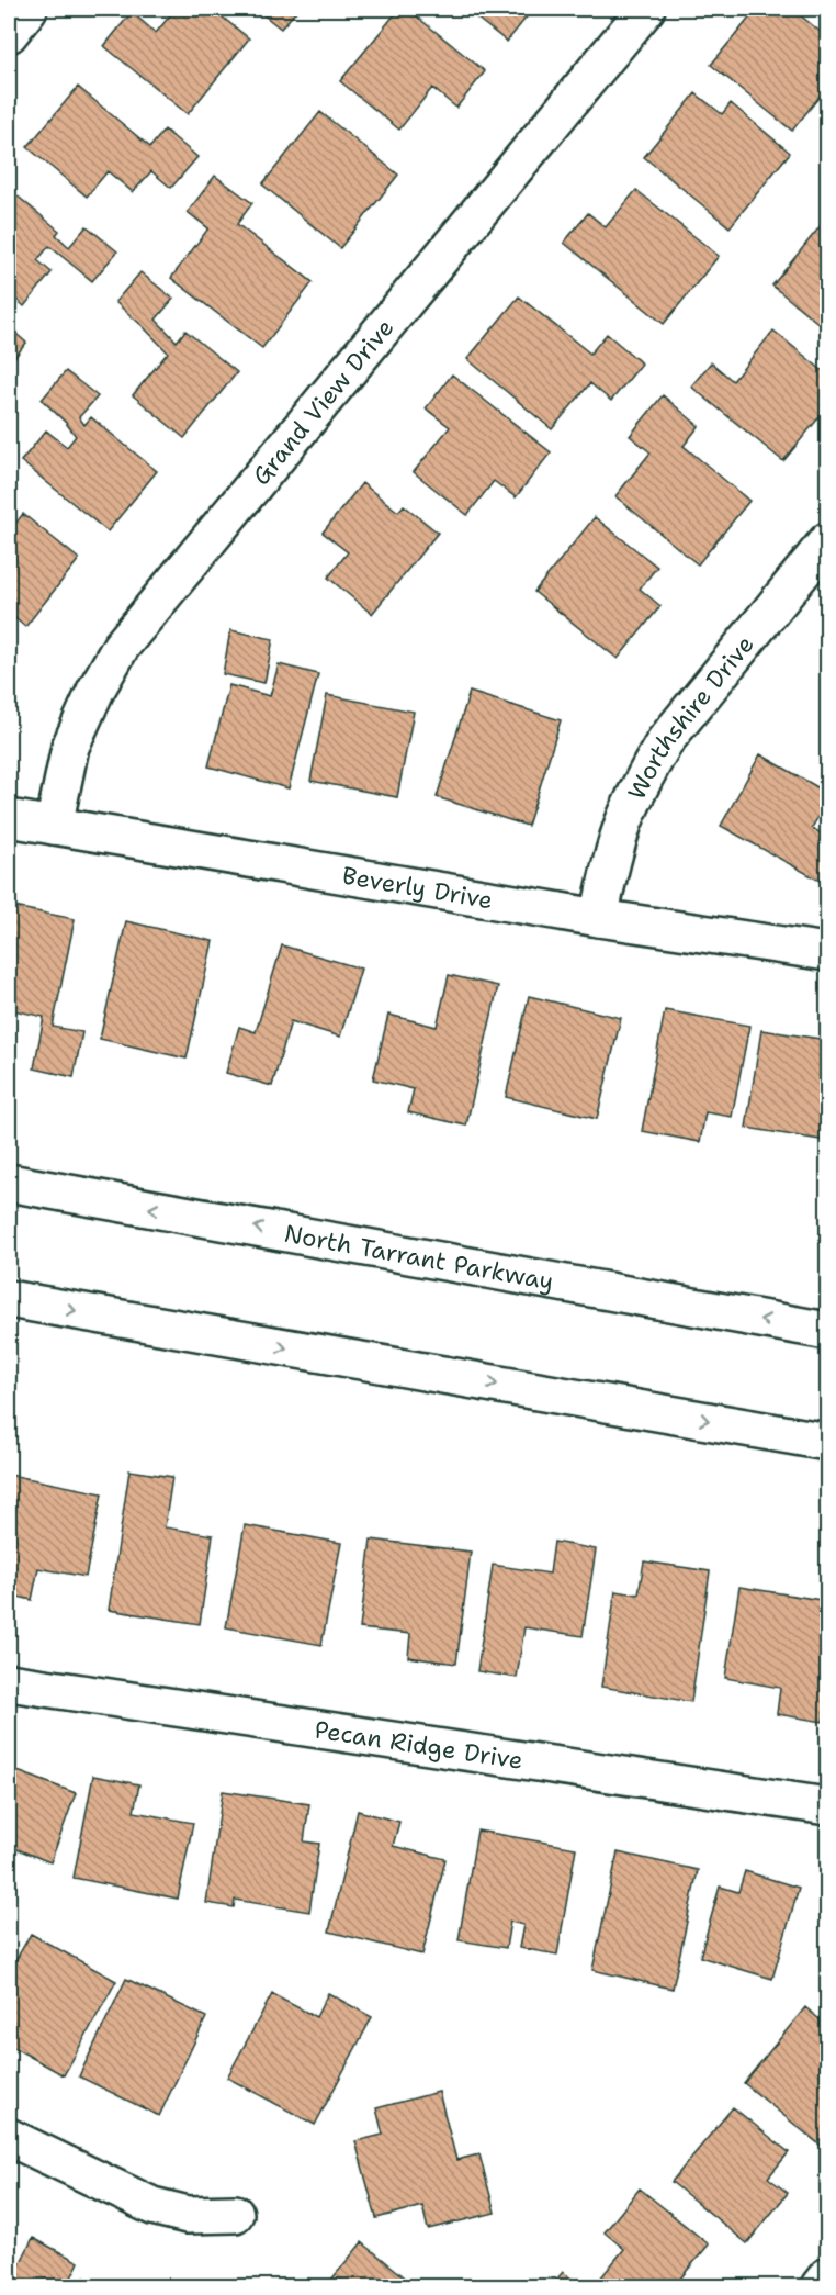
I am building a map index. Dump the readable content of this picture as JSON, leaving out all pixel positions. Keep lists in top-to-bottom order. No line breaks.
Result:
{"streets":{"street":["Grand View Drive","Worthshire Drive","Beverly Drive","North Tarrant Parkway","Pecan Ridge Drive"]},"crossings":[["Grand View Drive","Beverly Drive"],["Worthshire Drive","Beverly Drive"]]}
